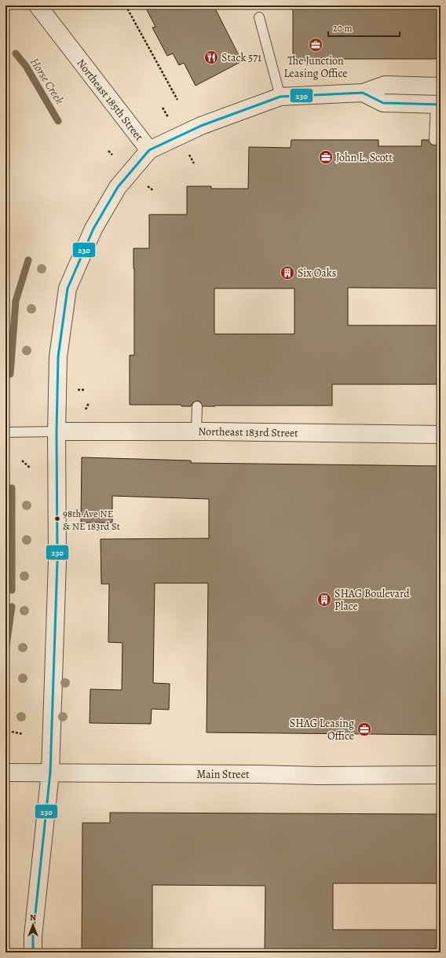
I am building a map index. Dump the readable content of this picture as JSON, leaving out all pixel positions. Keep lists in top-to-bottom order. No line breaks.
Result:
{"streets":{"street":["Northeast 185th Street","Northeast 183rd Street","Main Street"]},"water":["Horse Creek"],"places":{"office":["The Junction Leasing Office","John L. Scott","SHAG Leasing Office"],"restaurant":["Stack 571"],"building":["Six Oaks","SHAG Boulevard Place"],"other":["98th Ave NE & NE 183rd St"]},"lines":["transit line 230"],"scale_bar":"20 m","north":"top"}
